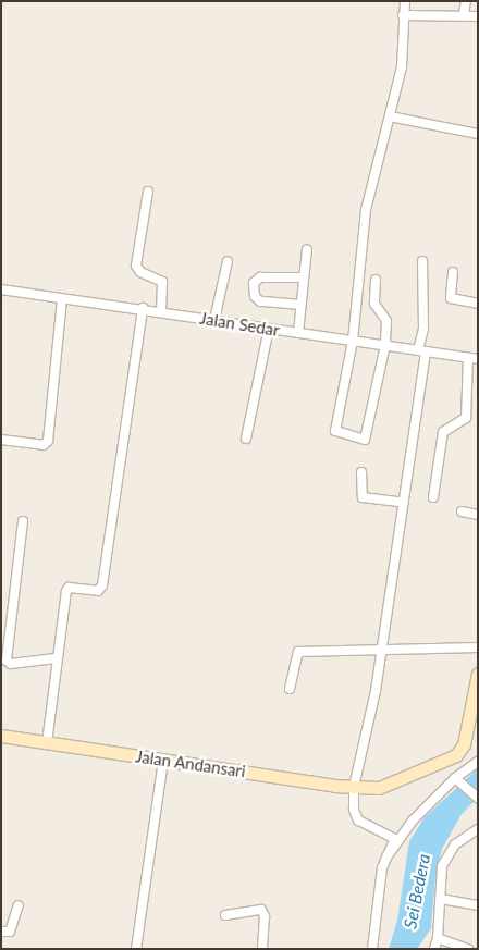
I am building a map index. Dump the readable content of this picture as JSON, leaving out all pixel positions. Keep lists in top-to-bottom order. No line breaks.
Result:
{"streets":{"street":["Jalan Sedar","Jalan Andansari"]},"water":["Sei Bedera"]}
